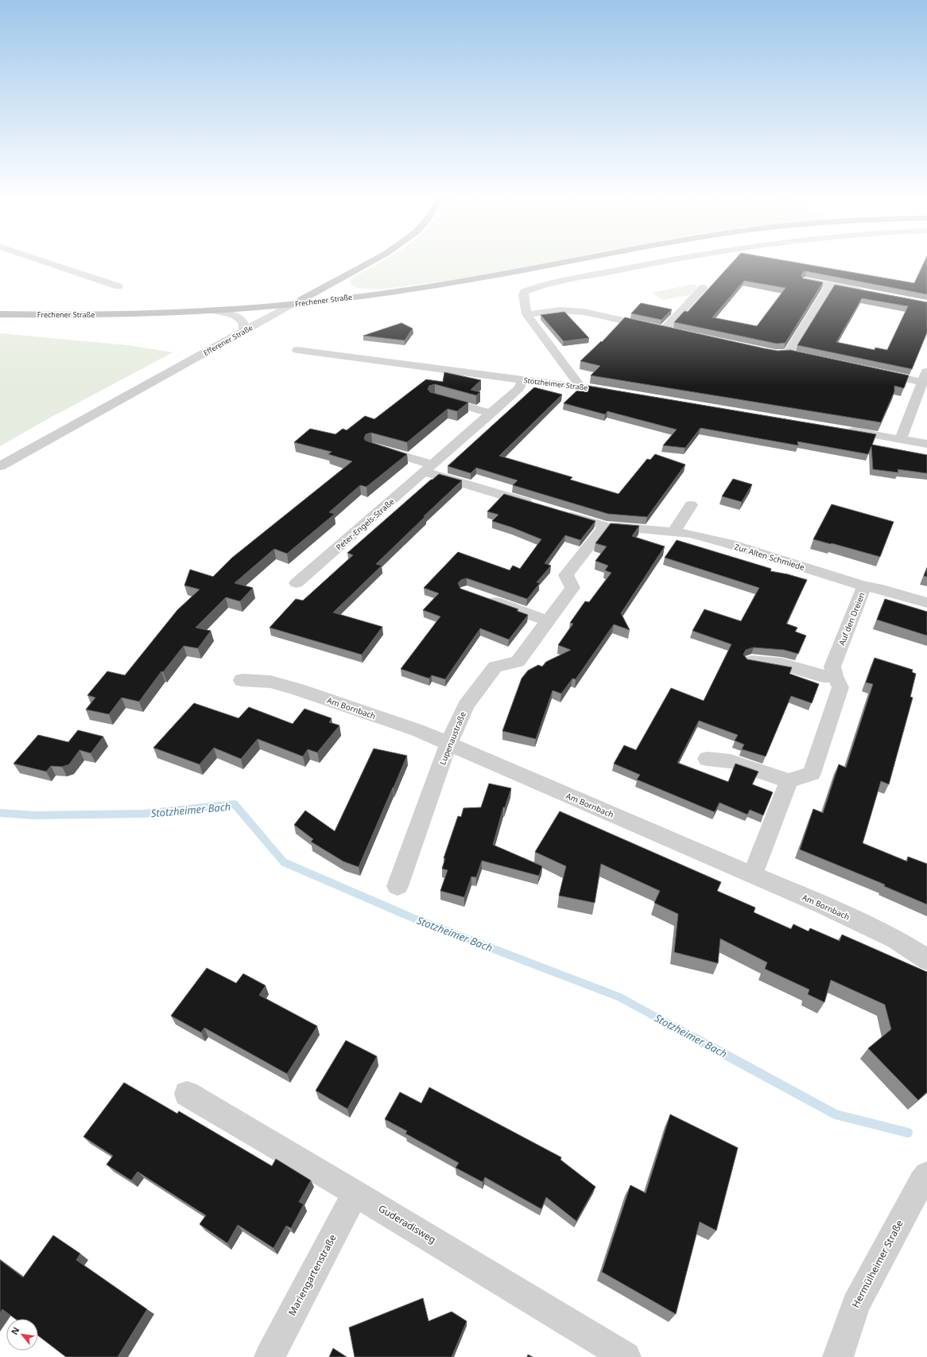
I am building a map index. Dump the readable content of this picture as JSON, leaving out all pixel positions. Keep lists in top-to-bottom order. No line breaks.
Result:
{"streets":{"main road":["Frechener Straße","Efferener Straße"],"street":["Stotzheimer Straße","Peter-Engels-Straße","Zur Alten Schmiede","Auf den Dreien","Am Bornbach","Lupenaustraße","Guderadisweg","Hermülheimer Straße","Mariengartenstraße"]},"crossings":[["Frechener Straße","Efferener Straße"],["Stotzheimer Straße","Peter-Engels-Straße"],["Zur Alten Schmiede","Auf den Dreien"],["Zur Alten Schmiede","Lupenaustraße"],["Am Bornbach","Lupenaustraße"],["Guderadisweg","Mariengartenstraße"]],"water":["Stotzheimer Bach"],"north":"top left"}
